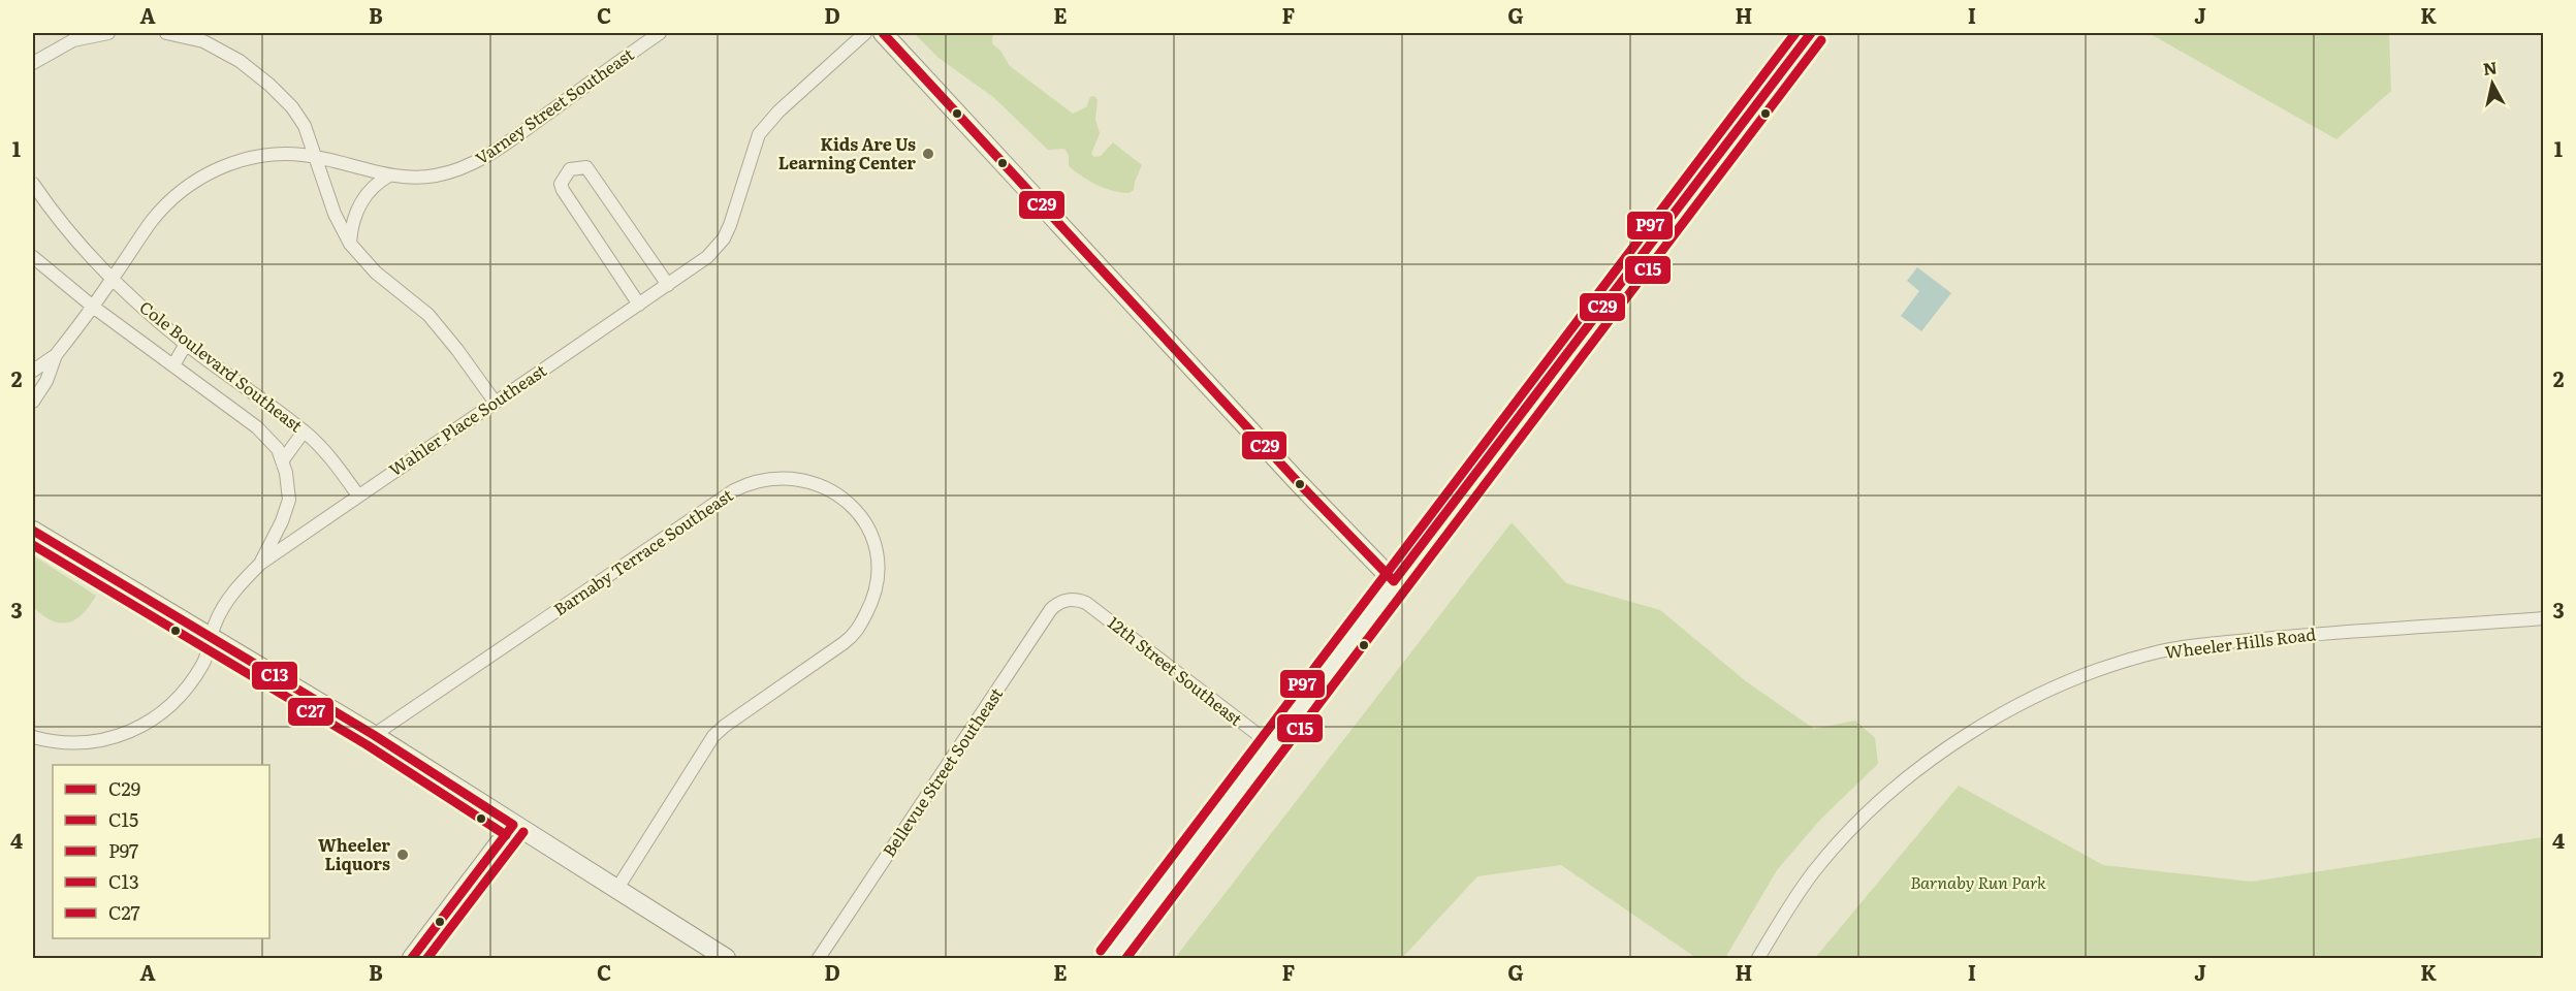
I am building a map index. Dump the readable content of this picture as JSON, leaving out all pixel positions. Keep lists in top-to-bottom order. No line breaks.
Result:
{"streets":{"street":["Varney Street Southeast","Cole Boulevard Southeast","Wahler Place Southeast","Barnaby Terrace Southeast","Wheeler Hills Road","12th Street Southeast","Bellevue Street Southeast"]},"crossings":[["Varney Street Southeast","Cole Boulevard Southeast"],["Cole Boulevard Southeast","Wahler Place Southeast"],["12th Street Southeast","Bellevue Street Southeast"]],"parks":["Barnaby Run Park"],"places":["Kids Are Us Learning Center","Wheeler Liquors"],"lines":["transit line C29","transit line P97","transit line C15","transit line C13","transit line C27"],"legend":["C29","C15","P97","C13","C27"],"north":"top","grid":{"columns":["A","B","C","D","E","F","G","H","I","J","K"],"rows":["1","2","3","4"]}}
